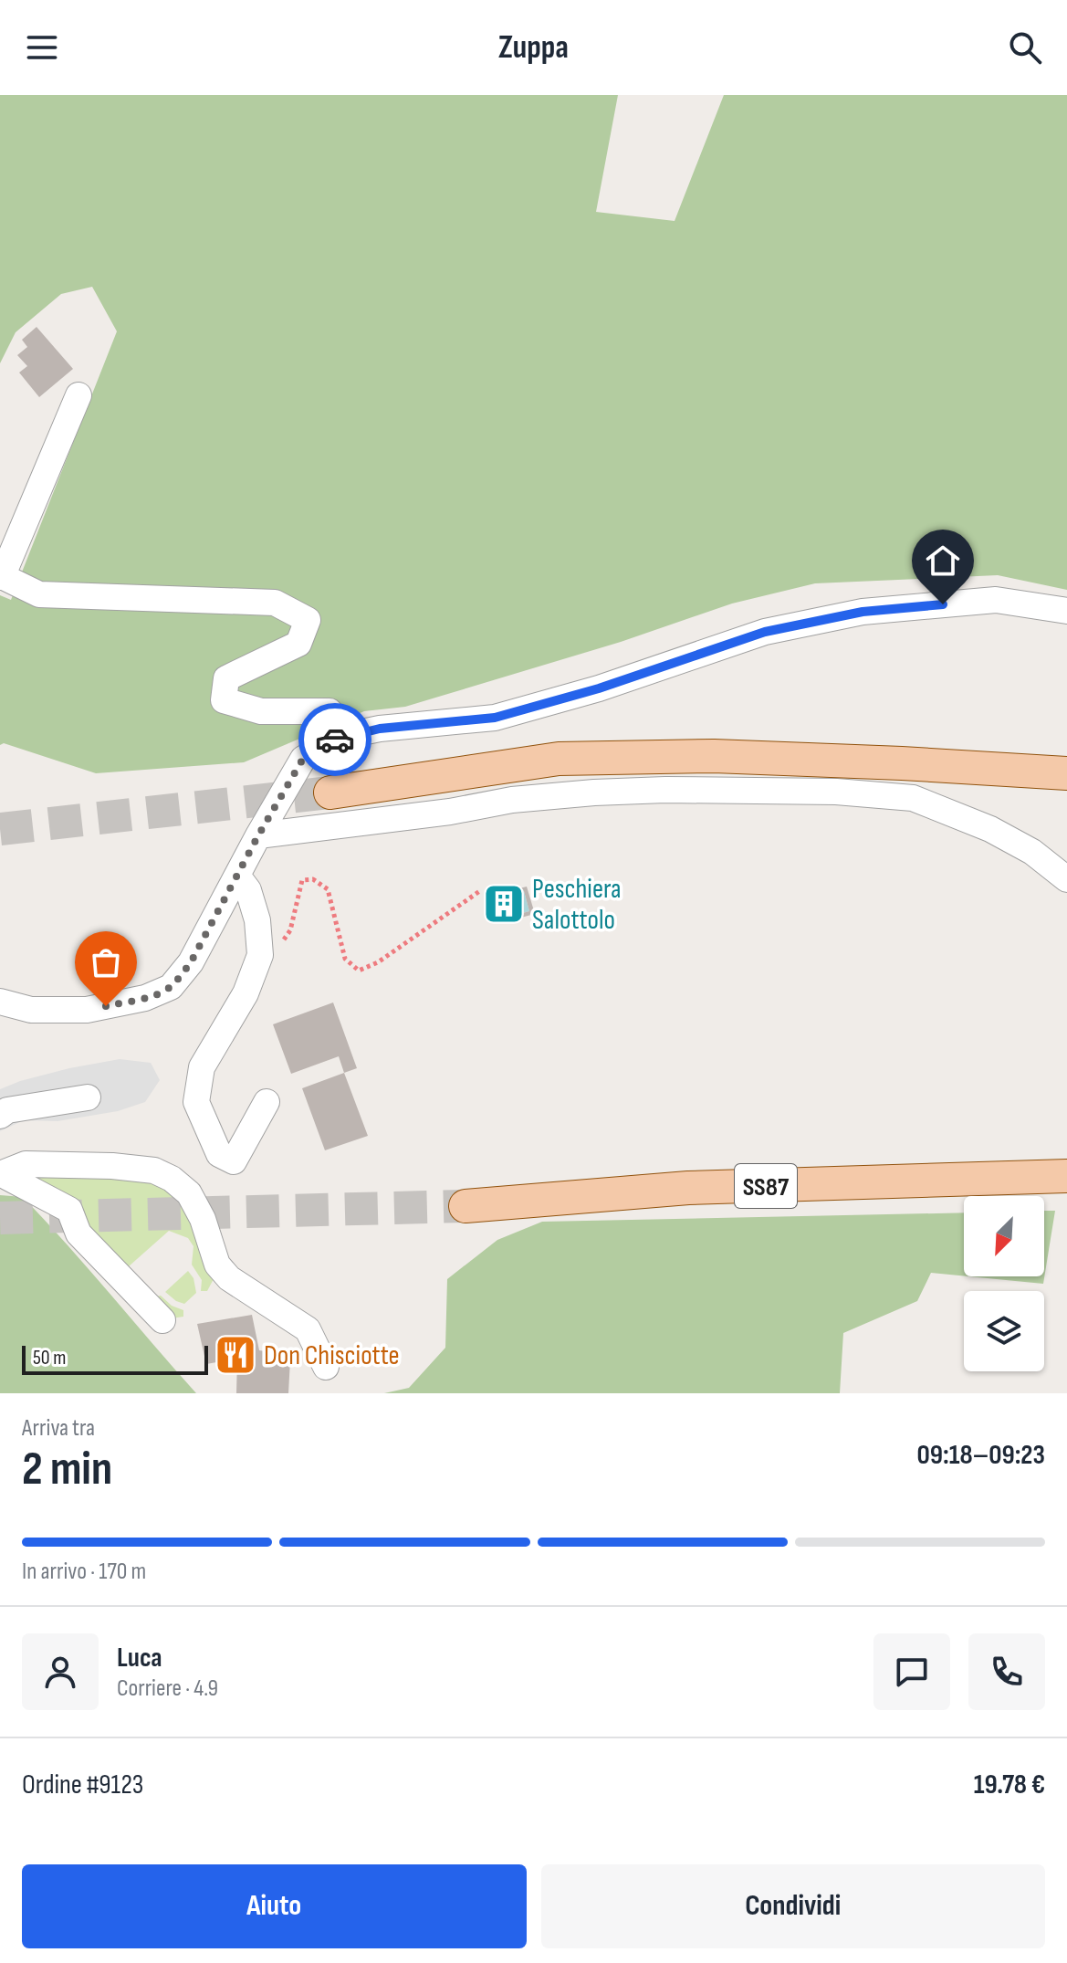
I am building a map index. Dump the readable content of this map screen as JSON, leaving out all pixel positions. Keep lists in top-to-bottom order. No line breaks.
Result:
{"streets":{"main road":["SS87"]},"places":{"building":["Peschiera Salottolo"],"restaurant":["Don Chisciotte"]},"scale_bar":"50 m","north":"bottom left","page":{"header":"Zuppa","scale":"50 m","heading":["2 min","Arriva tra","09:18–09:23"],"panel":["Luca","Corriere · 4.9","Ordine #9123","19.78 €"],"bar":"In arrivo · 170 m","buttons":["Aiuto","Condividi"]}}
